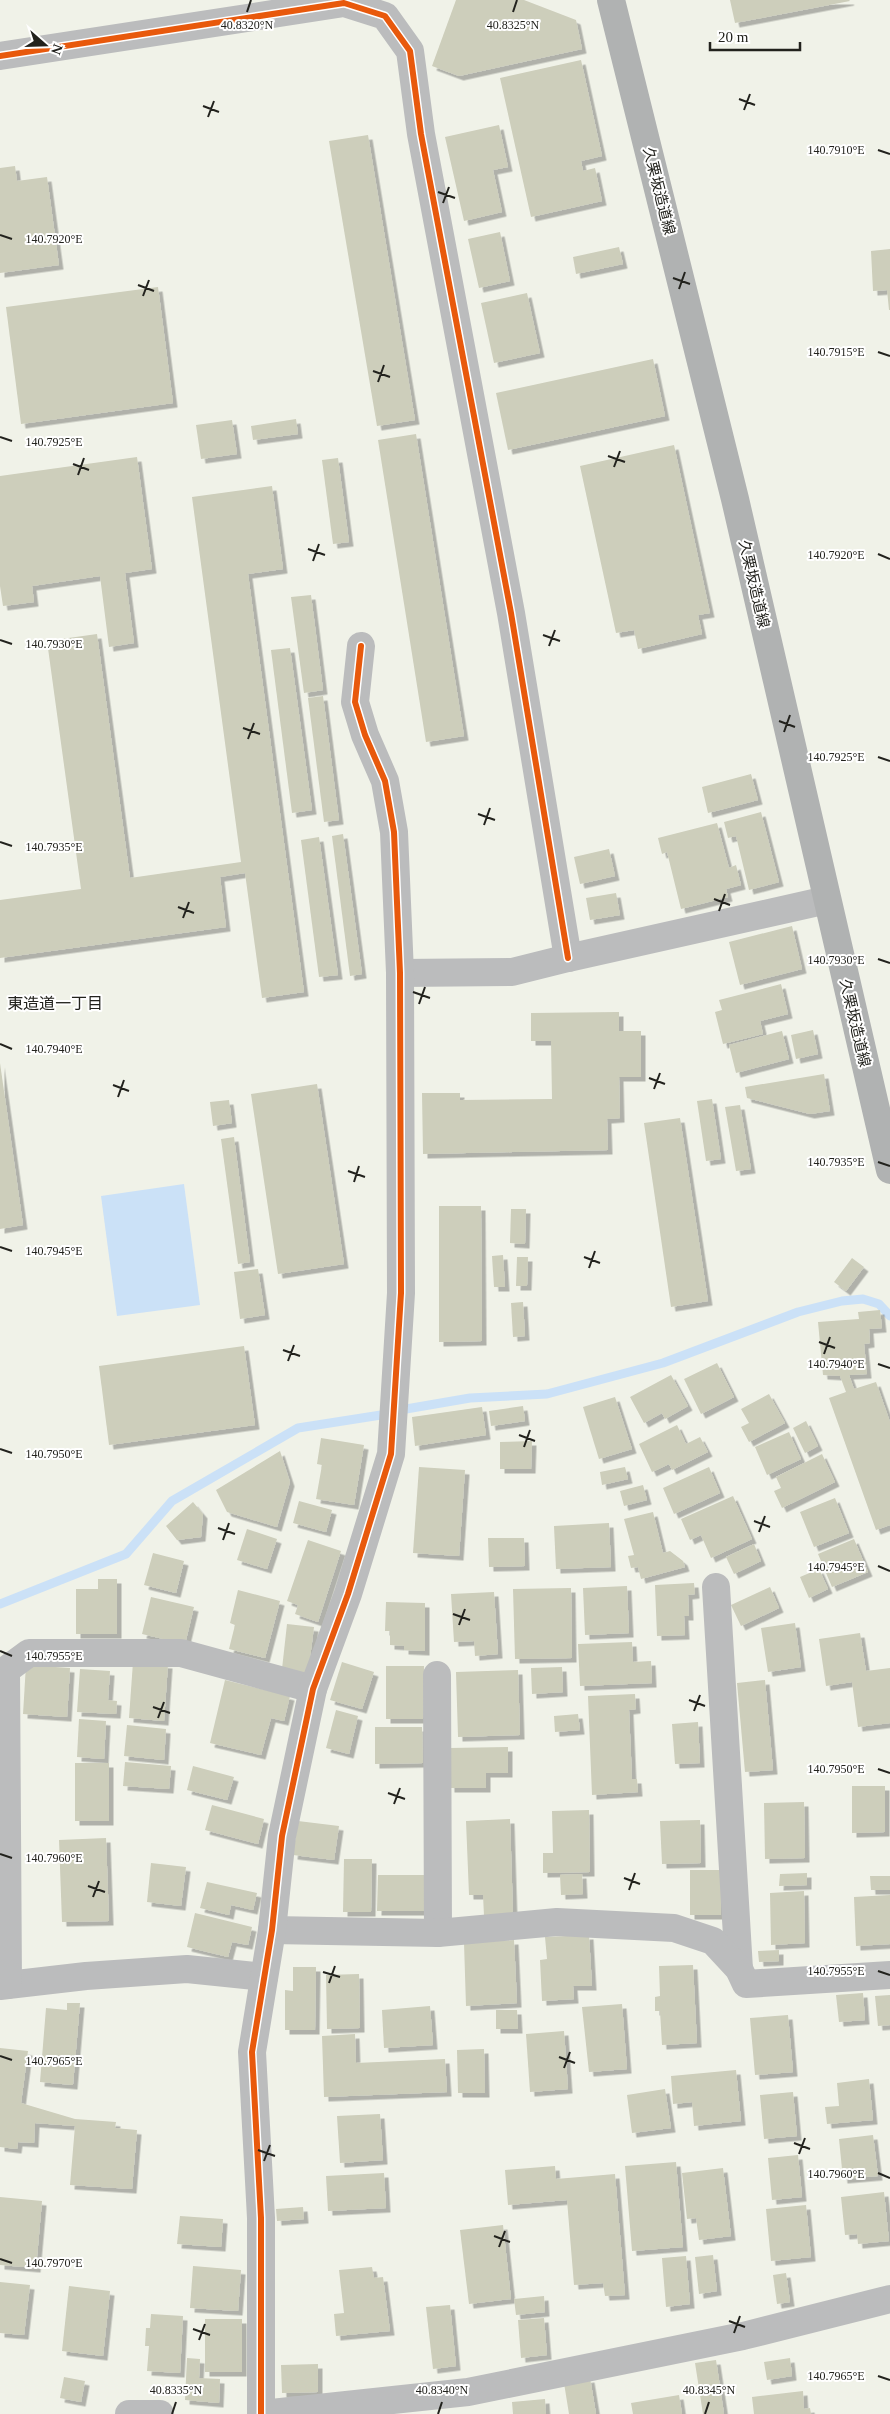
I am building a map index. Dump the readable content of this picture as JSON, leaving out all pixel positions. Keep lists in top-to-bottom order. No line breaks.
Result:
{"streets":{"main road":["久栗坂造道線"]},"districts":["東造道一丁目"],"scale_bar":"20 m","north":"right","coordinates":["40.8320°N","40.8325°N","140.7910°E","140.7920°E","140.7915°E","140.7925°E","140.7930°E","140.7935°E","140.7940°E","140.7945°E","140.7950°E","140.7955°E","140.7960°E","140.7965°E","140.7970°E","40.8335°N","40.8340°N","40.8345°N"]}
